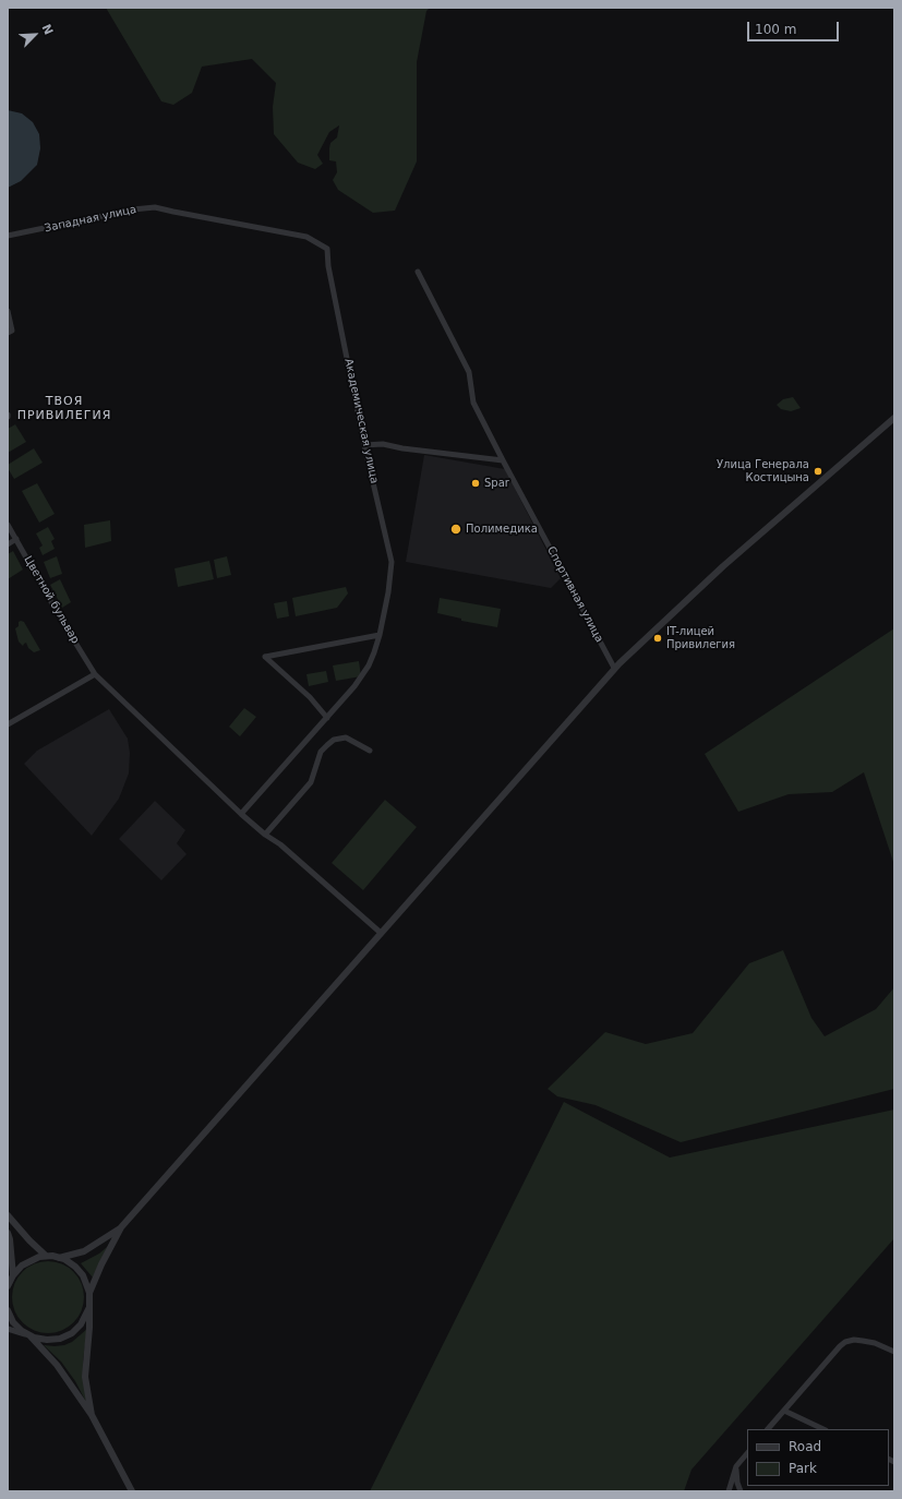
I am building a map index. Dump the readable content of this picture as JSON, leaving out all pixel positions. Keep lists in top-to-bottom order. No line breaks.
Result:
{"streets":{"street":["Западная улица","Академическая улица","Спортивная улица","Цветной бульвар"]},"crossings":[["Западная улица","Академическая улица"],["Академическая улица","Цветной бульвар"]],"districts":["ТВОЯ ПРИВИЛЕГИЯ"],"places":["Улица Генерала Костицына","Spar","Полимедика","IT-лицей Привилегия"],"legend":["Road","Park"],"scale_bar":"100 m","north":"top right"}
